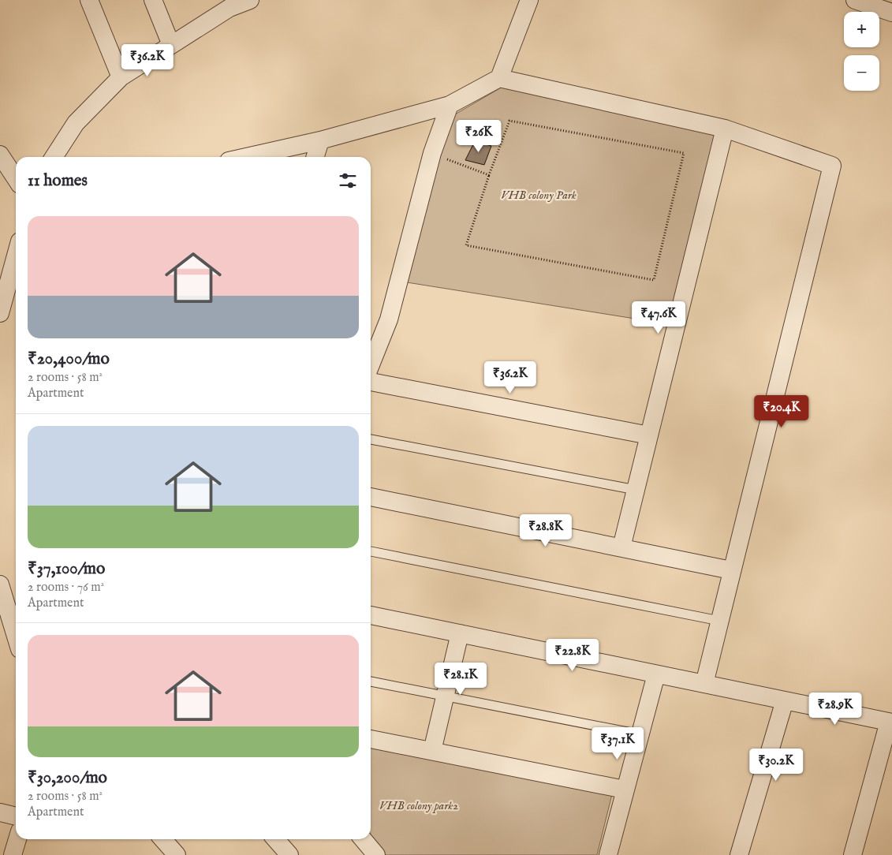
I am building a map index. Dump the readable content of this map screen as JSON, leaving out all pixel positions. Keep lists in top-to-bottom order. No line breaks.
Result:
{"parks":["VHB colony Park","VHB colony park2"],"page":{"map_buttons":["+","−"],"price":["₹36.2K","₹26K","₹47.6K","₹36.2K","₹20.4K","₹28.8K","₹22.8K","₹28.1K","₹28.9K","₹37.1K","₹30.2K"],"heading":"11 homes","list":[{"name":"₹20,400/mo","note":"2 rooms · 58 m² · Apartment"},{"name":"₹37,100/mo","note":"2 rooms · 76 m² · Apartment"},{"name":"₹30,200/mo","note":"2 rooms · 58 m² · Apartment"}]}}
